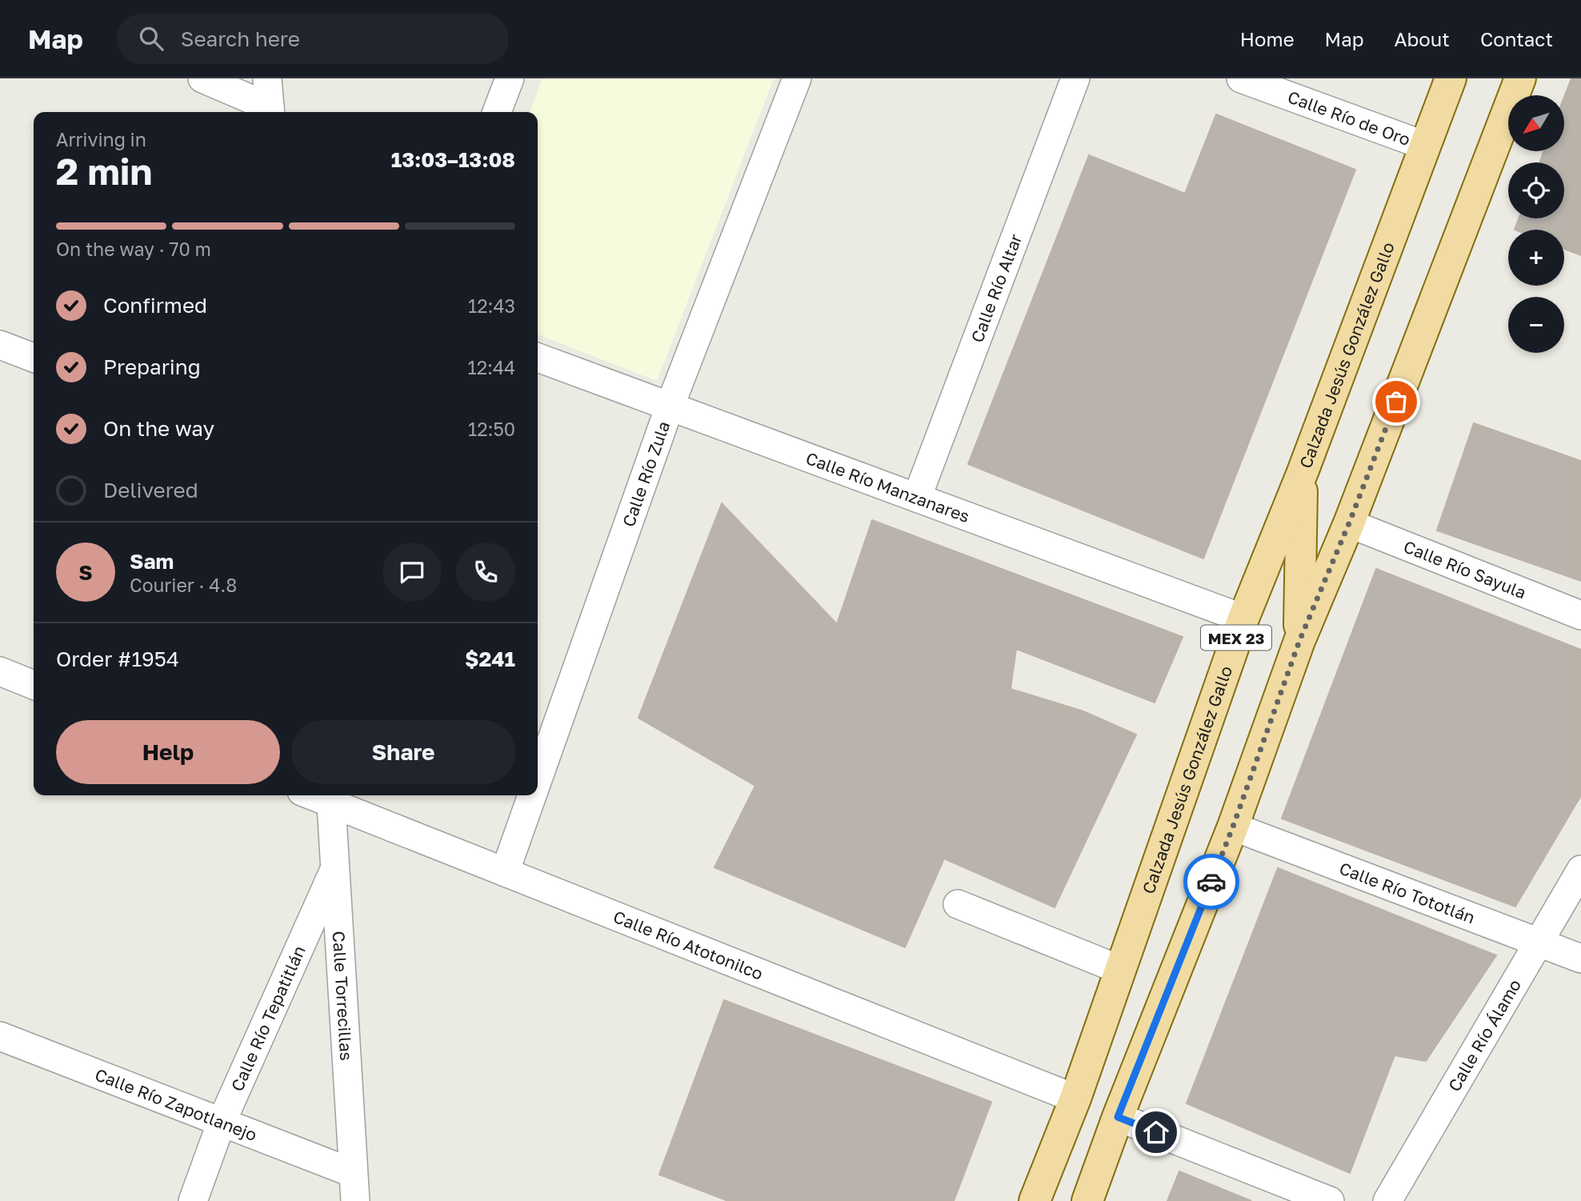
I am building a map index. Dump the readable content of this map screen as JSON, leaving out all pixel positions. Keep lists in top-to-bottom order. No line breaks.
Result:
{"streets":{"main road":["Calzada Jesús González Gallo","MEX 23"],"street":["Calle Río de Oro","Calle Río Altar","Calle Río Zula","Calle Río Manzanares","Calle Río Sayula","Calle Río Tototlán","Calle Río Atotonilco","Calle Torrecillas","Calle Río Tepatitlán","Calle Río Álamo","Calle Río Zapotlanejo"]},"crossings":[["Calle Río de Oro","Calzada Jesús González Gallo"],["Calle Río Altar","Calle Río Manzanares"],["Calzada Jesús González Gallo","Calle Río Manzanares"],["Calzada Jesús González Gallo","Calle Río Atotonilco"],["Calle Río Zula","Calle Río Manzanares"],["Calle Río Zula","Calle Río Atotonilco"],["Calle Río Sayula","MEX 23"],["MEX 23","Calle Río Tototlán"],["Calle Río Tototlán","Calle Río Álamo"],["Calle Río Atotonilco","Calle Torrecillas"],["Calle Torrecillas","Calle Río Tepatitlán"],["Calle Torrecillas","Calle Río Zapotlanejo"],["Calle Río Tepatitlán","Calle Río Zapotlanejo"]],"north":"bottom left","page":{"header":"Map","search":"Search here","nav":["Home","Map","About","Contact"],"map_buttons":["+","−"],"heading":["2 min","Arriving in","13:03–13:08"],"panel":["Sam","Courier · 4.8","Order #1954","$241"],"bar":"On the way · 70 m","list":[["Confirmed","12:43"],["Preparing","12:44"],["On the way","12:50"],"Delivered"],"round":"S","buttons":["Help","Share"]}}
